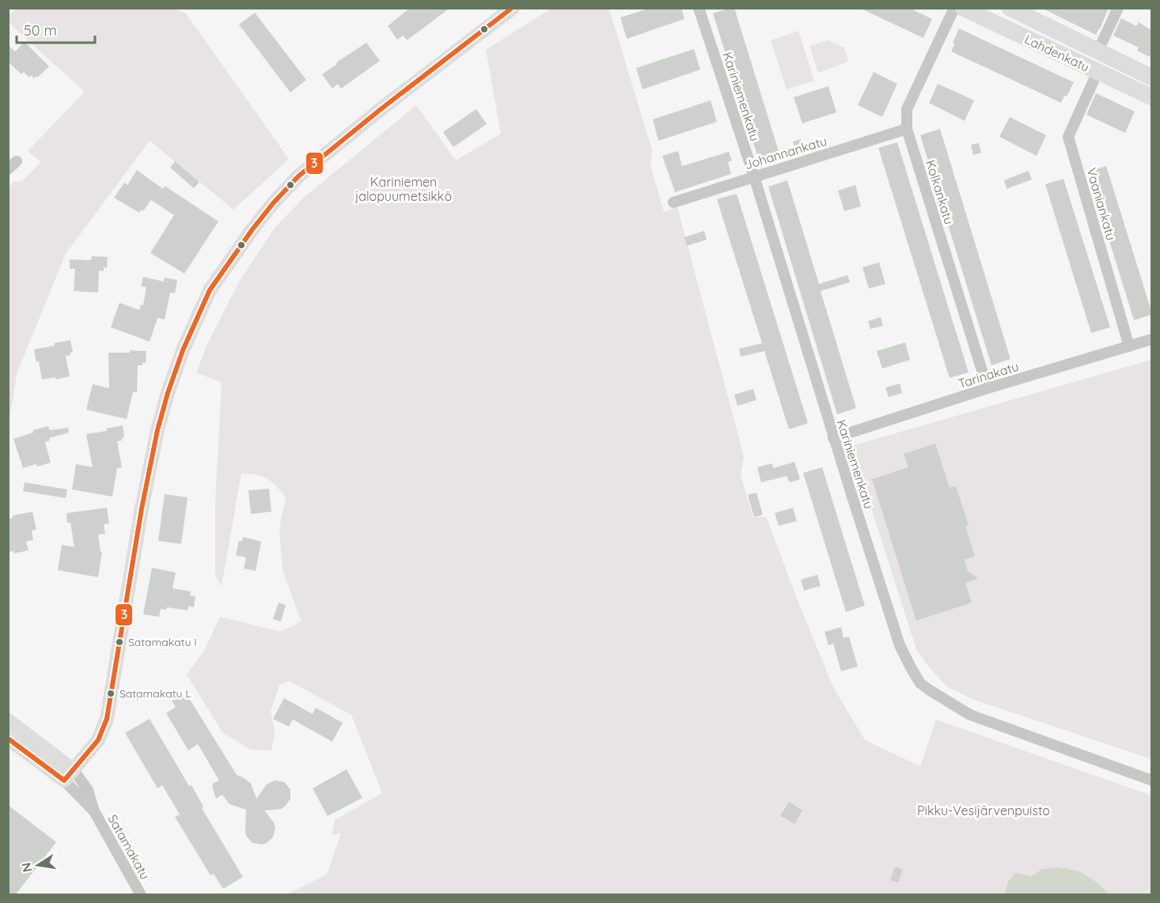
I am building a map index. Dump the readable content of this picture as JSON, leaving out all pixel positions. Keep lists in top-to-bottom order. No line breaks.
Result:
{"streets":{"main road":["Lahdenkatu"],"street":["Kariniemenkatu","Johannankatu","Kolkankatu","Vaaniankatu","Tarinakatu","Satamakatu"]},"crossings":[["Lahdenkatu","Vaaniankatu"],["Kariniemenkatu","Johannankatu"],["Kariniemenkatu","Tarinakatu"],["Johannankatu","Kolkankatu"],["Kolkankatu","Tarinakatu"],["Vaaniankatu","Tarinakatu"]],"parks":["Kariniemen jalopuumetsikkö","Pikku-Vesijärvenpuisto"],"places":["Satamakatu I","Satamakatu L"],"lines":["transit line 3"],"scale_bar":"50 m","north":"left"}
